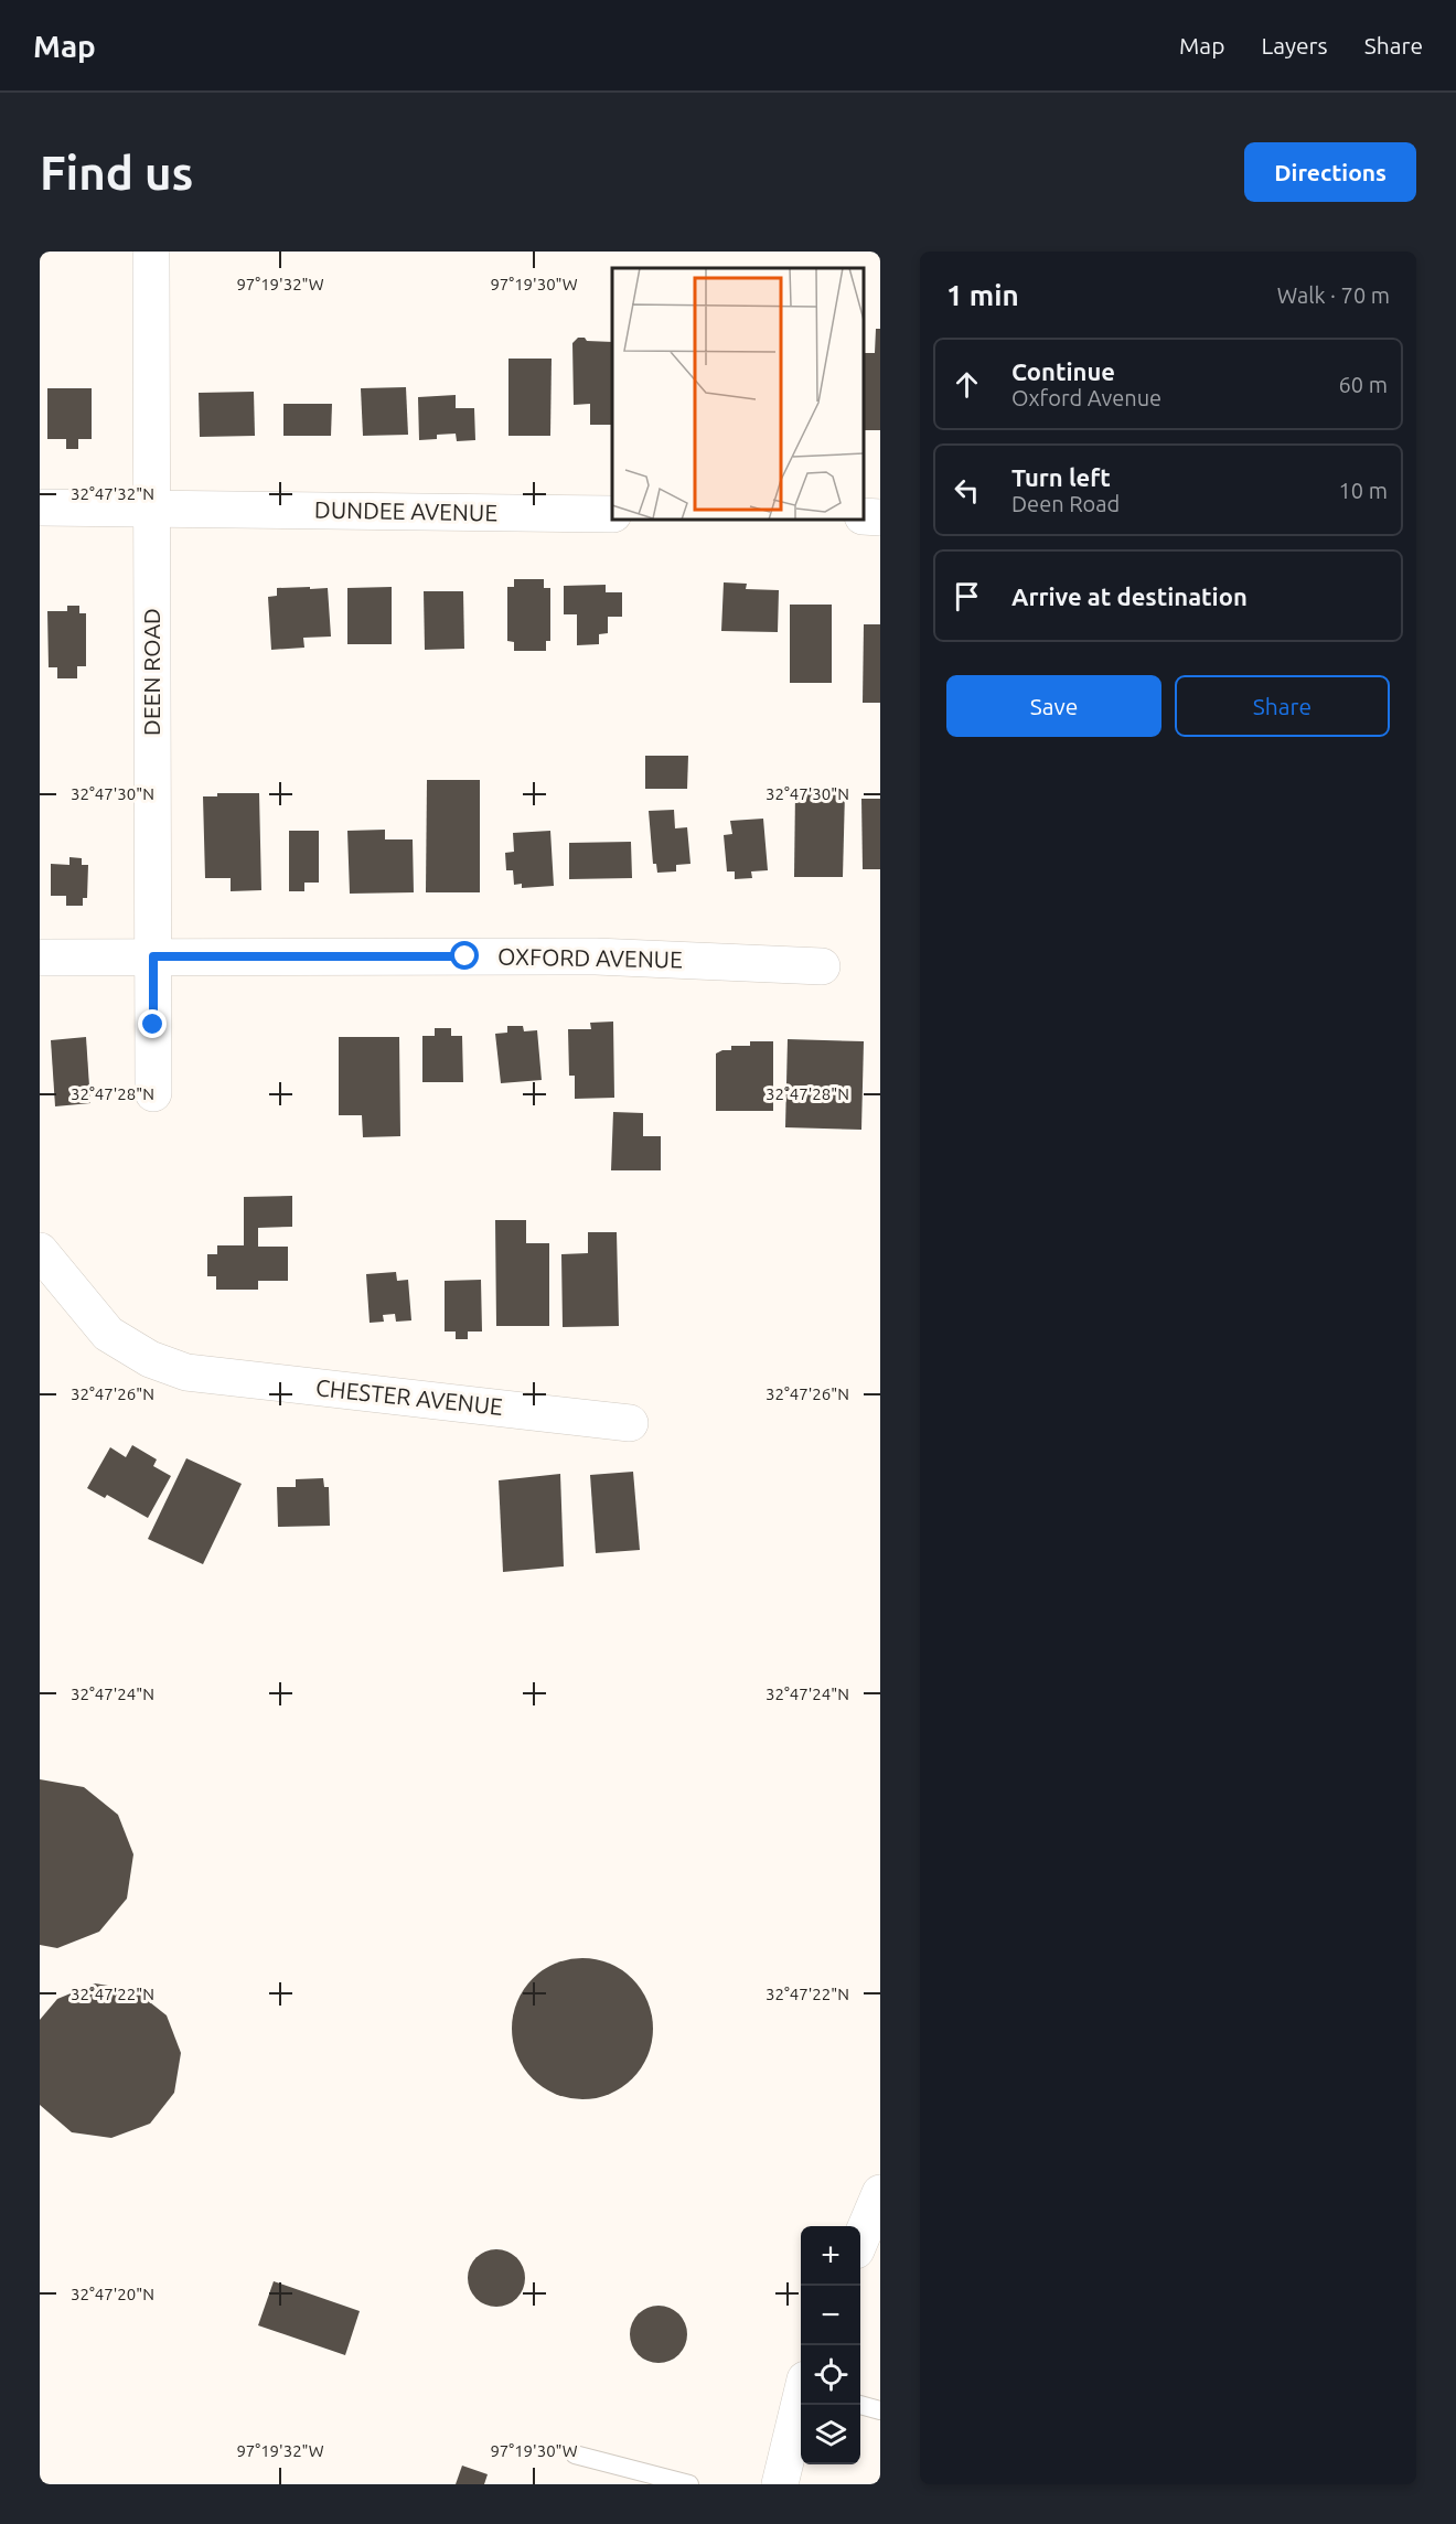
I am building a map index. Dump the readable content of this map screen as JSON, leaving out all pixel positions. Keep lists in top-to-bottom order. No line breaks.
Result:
{"streets":{"street":["DUNDEE AVENUE","DEEN ROAD","OXFORD AVENUE","CHESTER AVENUE"]},"crossings":[["DUNDEE AVENUE","DEEN ROAD"],["DEEN ROAD","OXFORD AVENUE"]],"page":{"header":"Map","nav":["Map","Layers","Share"],"buttons":["Directions",["Save","Share"]],"title":"Find us","heading":["1 min","Walk · 70 m"],"list":[["Continue","Oxford Avenue","60 m"],["Turn left","Deen Road","10 m"],"Arrive at destination"],"map_buttons":["+","−"]},"coordinates":["97°19'32\"W","97°19'30\"W","32°47'32\"N","32°47'30\"N","32°47'28\"N","32°47'26\"N","32°47'24\"N","32°47'22\"N","32°47'20\"N"]}
